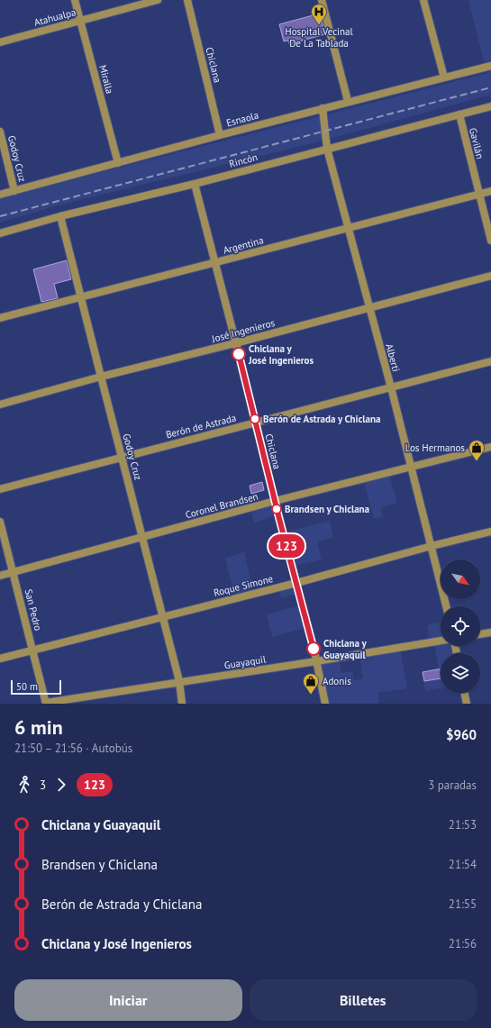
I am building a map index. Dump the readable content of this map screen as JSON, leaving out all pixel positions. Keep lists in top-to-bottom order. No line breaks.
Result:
{"streets":{"street":["Atahualpa","Chiclana","Miralla","Esnaola","Gavilán","Godoy Cruz","Rincón","Argentina","José Ingenieros","Alberti","Berón de Astrada","Coronel Brandsen","Roque Simone","San Pedro","Guayaquil"]},"crossings":[["Atahualpa","Miralla"],["Chiclana","Esnaola"],["Chiclana","Rincón"],["Chiclana","Argentina"],["Chiclana","José Ingenieros"],["Chiclana","Berón de Astrada"],["Chiclana","Coronel Brandsen"],["Chiclana","Roque Simone"],["Chiclana","Guayaquil"],["Miralla","Esnaola"],["Esnaola","Godoy Cruz"],["Esnaola","Alberti"],["Gavilán","Rincón"],["Gavilán","Argentina"],["Godoy Cruz","Rincón"],["Godoy Cruz","Argentina"],["Godoy Cruz","José Ingenieros"],["Godoy Cruz","Berón de Astrada"],["Godoy Cruz","Coronel Brandsen"],["Godoy Cruz","Roque Simone"],["Godoy Cruz","Guayaquil"],["Rincón","Alberti"],["Argentina","Alberti"],["José Ingenieros","Alberti"],["Alberti","Berón de Astrada"],["Alberti","Coronel Brandsen"],["Alberti","Roque Simone"],["Coronel Brandsen","San Pedro"],["Roque Simone","San Pedro"],["San Pedro","Guayaquil"]],"places":{"hospital":["Hospital Vecinal De La Tablada"],"other":["Chiclana y José Ingenieros","Berón de Astrada y Chiclana","Brandsen y Chiclana","Chiclana y Guayaquil"],"shop":["Los Hermanos","Adonis"]},"lines":["bus line 123"],"scale_bar":"50 m","north":"bottom right","page":{"on_map":"123","scale":"50 m","heading":["6 min","21:50 – 21:56 · Autobús","$960"],"legs":["3","123","3 paradas"],"list":[{"name":"Chiclana y Guayaquil","value":"21:53"},{"name":"Brandsen y Chiclana","value":"21:54"},{"name":"Berón de Astrada y Chiclana","value":"21:55"},{"name":"Chiclana y José Ingenieros","value":"21:56"}],"buttons":["Iniciar","Billetes"]}}
